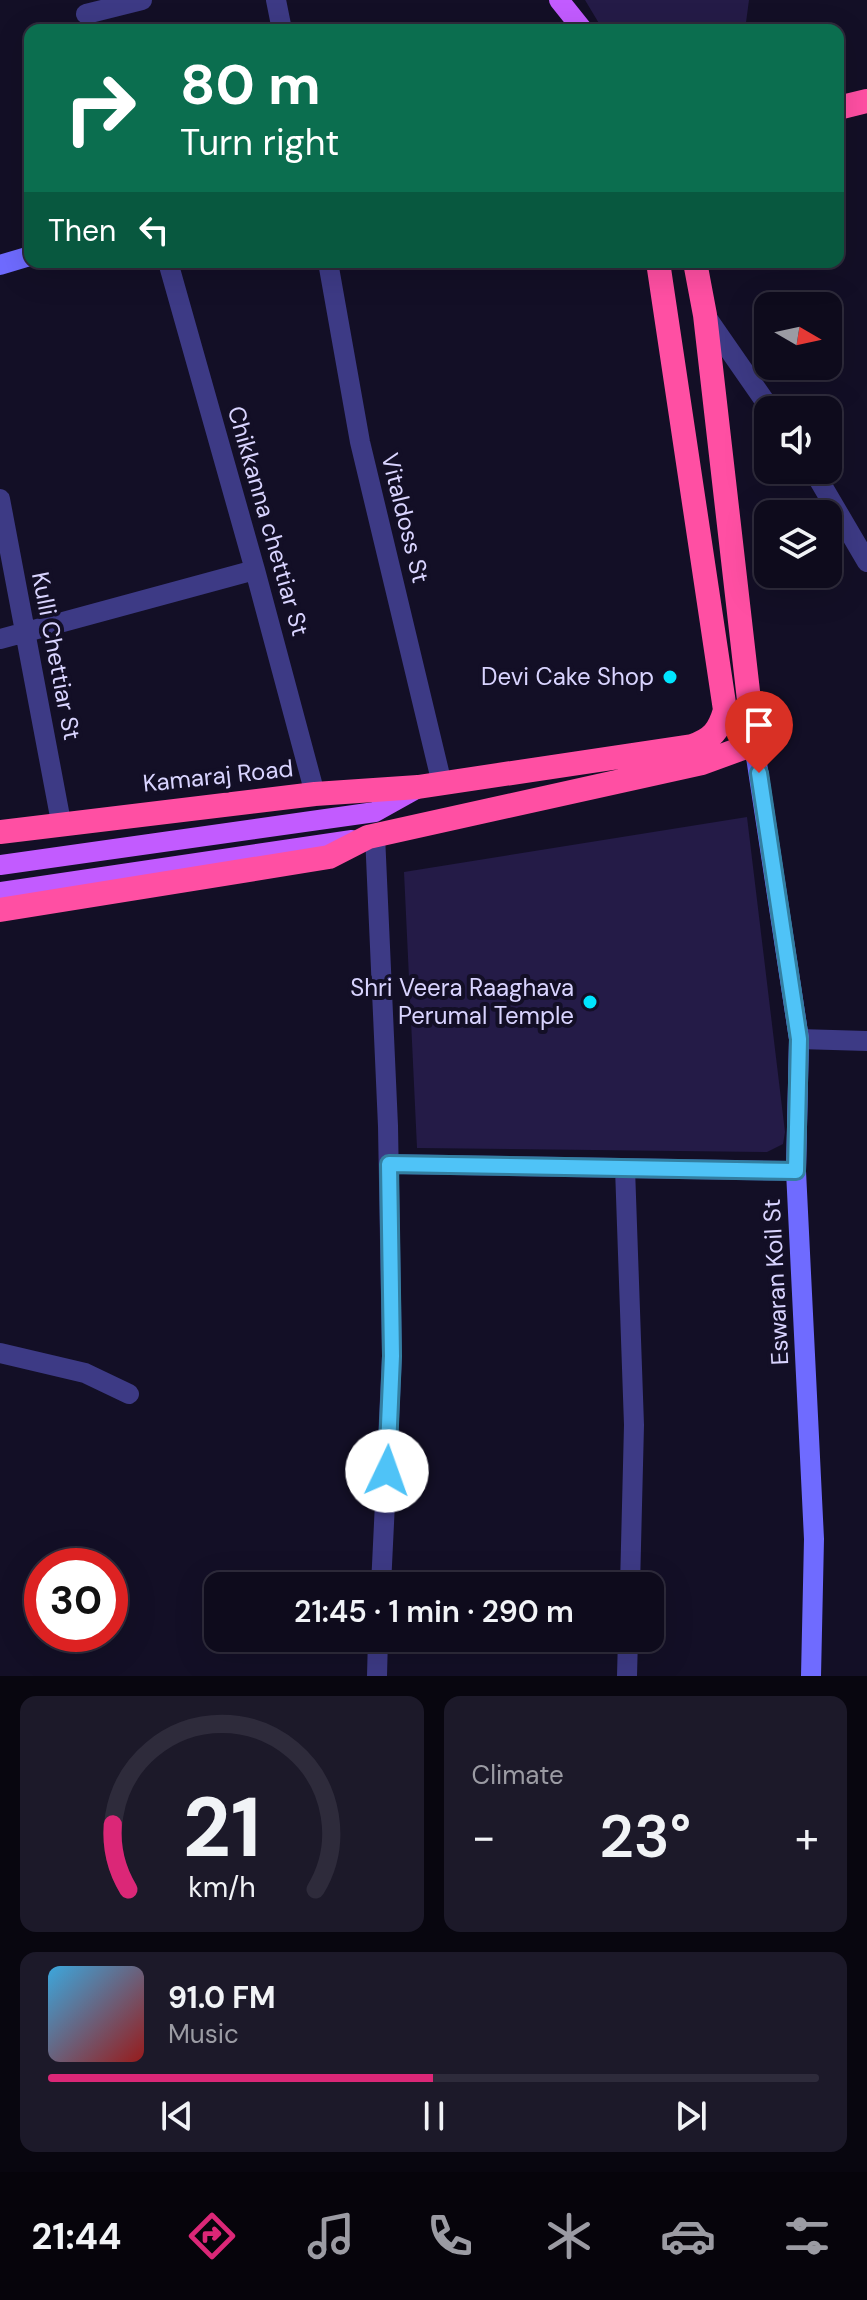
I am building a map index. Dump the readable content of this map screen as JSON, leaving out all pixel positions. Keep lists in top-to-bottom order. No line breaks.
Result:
{"streets":{"highway":["Kamaraj Road"],"main road":["Eswaran Koil St"],"street":["Vitaldoss St","Chikkanna chettiar St","Kulli Chettiar St"]},"crossings":[["Vitaldoss St","Kamaraj Road"],["Chikkanna chettiar St","Kamaraj Road"],["Kulli Chettiar St","Kamaraj Road"]],"places":["Devi Cake Shop","Shri Veera Raaghava Perumal Temple"],"north":"right","page":{"turn":["80 m","Turn right"],"then":"Then","limit":"30","trip":"21:45 · 1 min · 290 m","tile":"Climate","heat":["−","23°","+"],"song":["91.0 FM","Music"],"tabs":"21:44","gauge":["21","km/h"]}}
